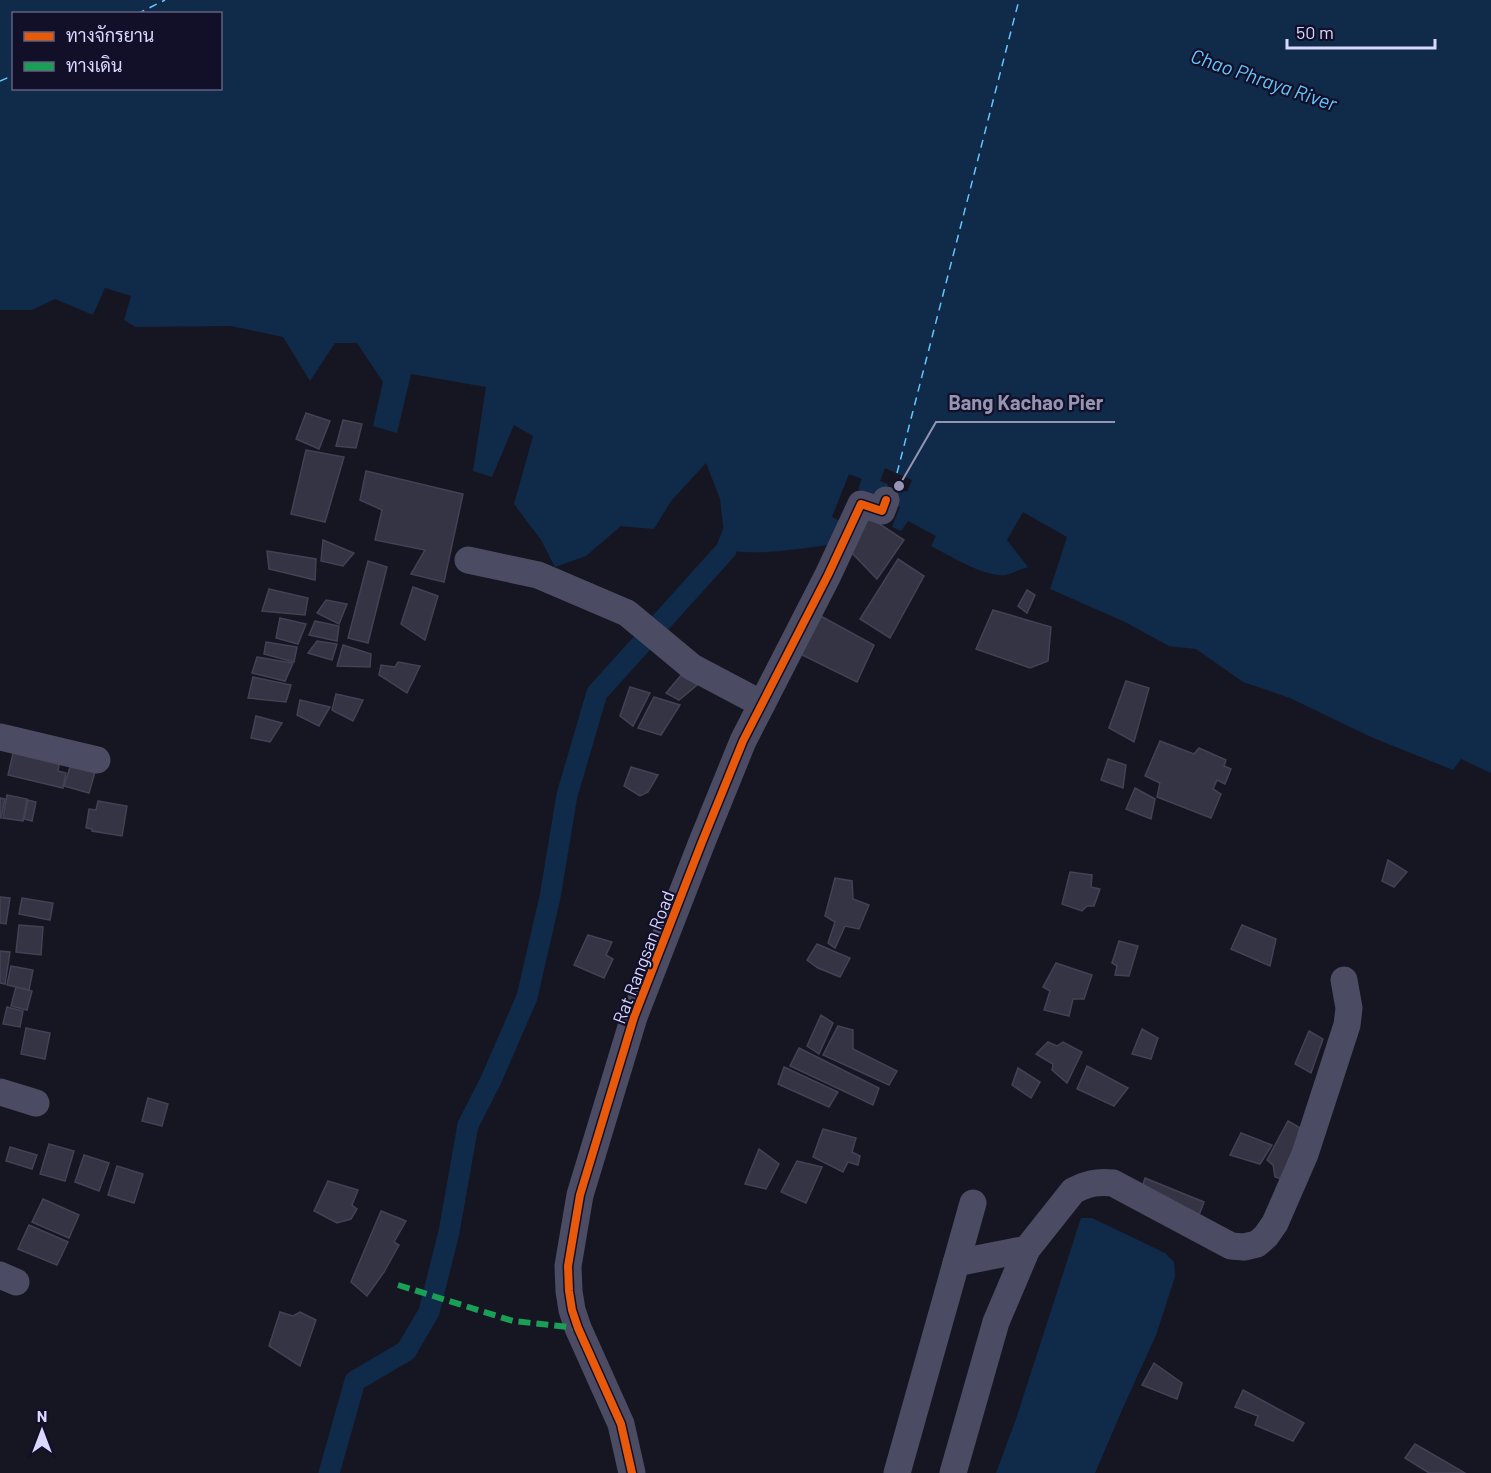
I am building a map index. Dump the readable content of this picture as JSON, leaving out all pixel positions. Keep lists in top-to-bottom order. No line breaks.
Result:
{"streets":{"lane":["Rat Rangsan Road"]},"water":["Chao Phraya River"],"places":["Bang Kachao Pier"],"legend":["ทางจักรยาน","ทางเดิน"],"scale_bar":"50 m","north":"top"}
